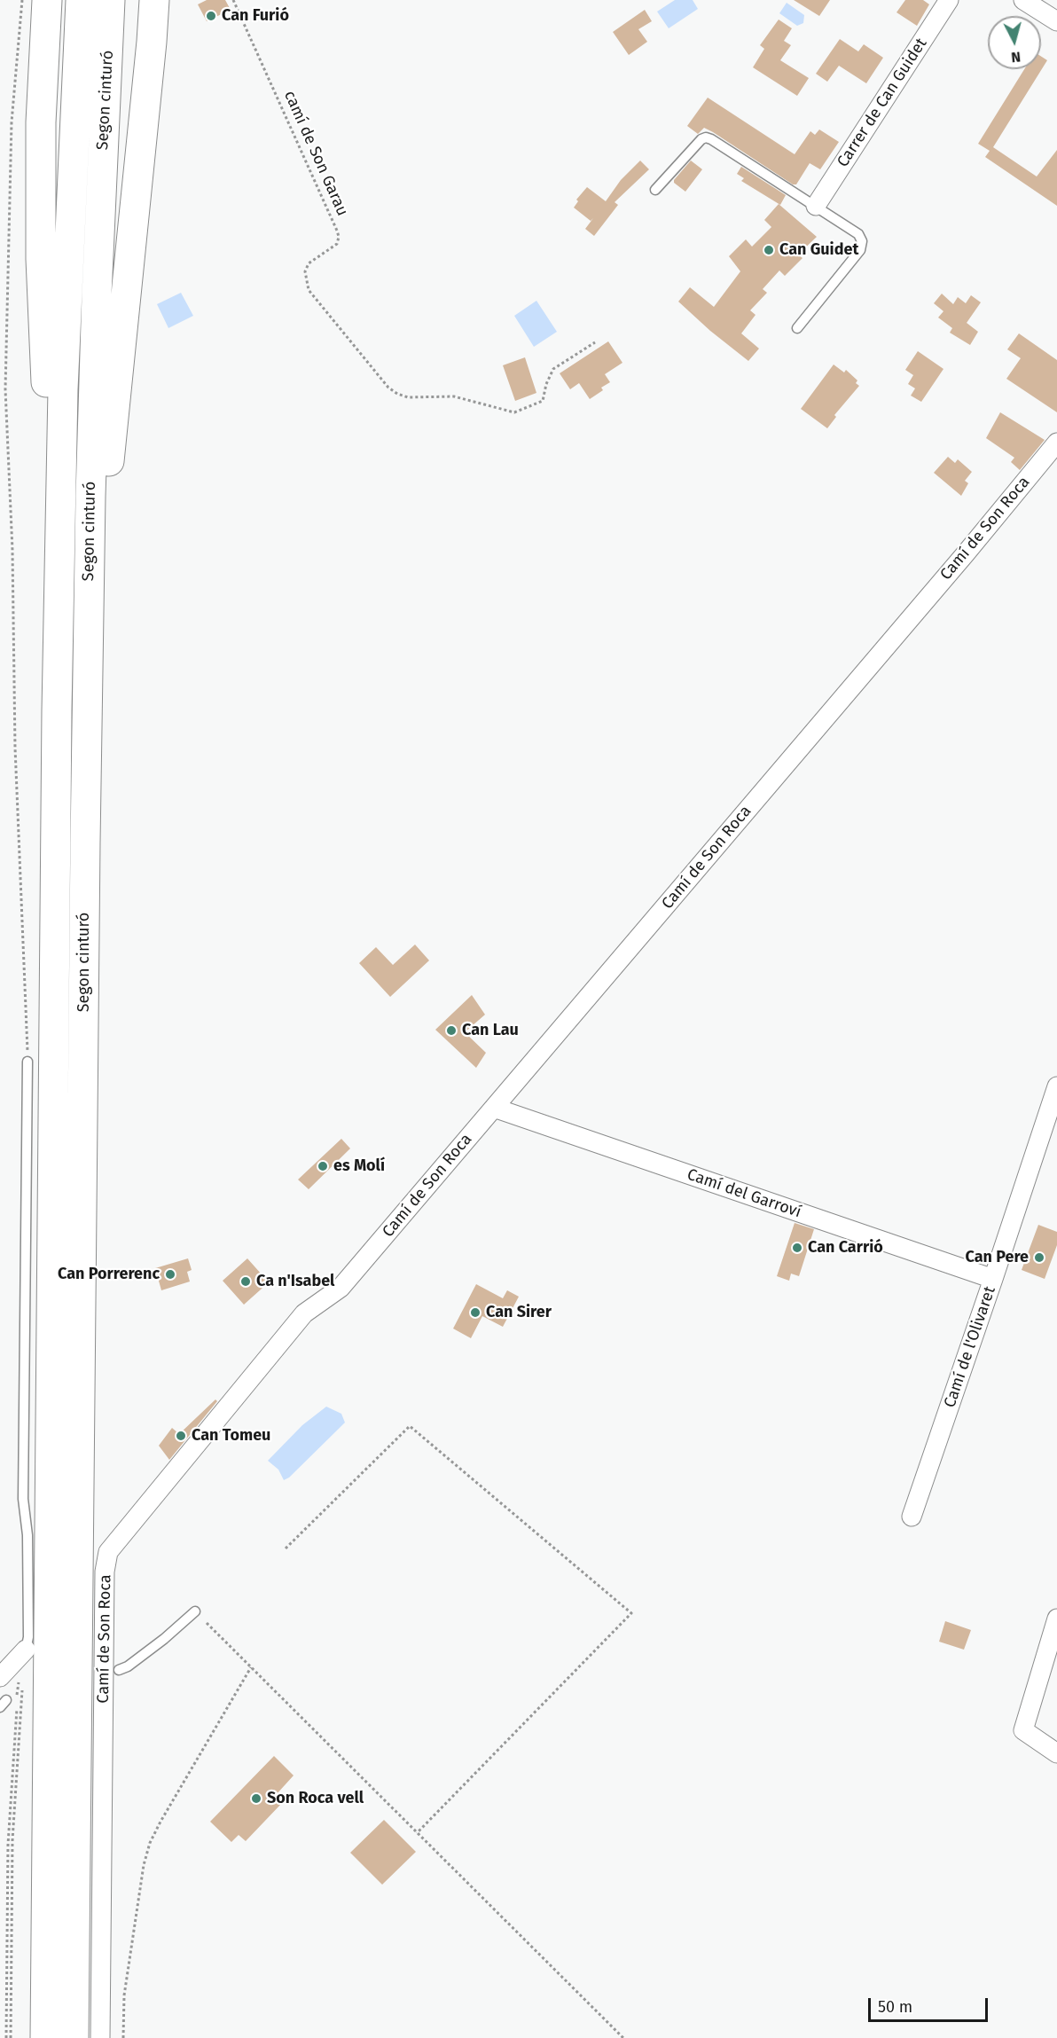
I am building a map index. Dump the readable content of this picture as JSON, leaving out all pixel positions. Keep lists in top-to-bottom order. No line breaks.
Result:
{"streets":{"highway":["Segon cinturó"],"street":["Carrer de Can Guidet","Camí de Son Roca","Camí del Garroví","Camí de l'Olivaret"],"path":["camí de Son Garau"]},"crossings":[["Camí de Son Roca","Camí del Garroví"],["Camí del Garroví","Camí de l'Olivaret"]],"places":["Can Furió","Can Guidet","Can Lau","es Molí","Can Carrió","Can Pere","Can Porrerenc","Ca n'Isabel","Can Sirer","Can Tomeu","Son Roca vell"],"scale_bar":"50 m","north":"bottom"}
